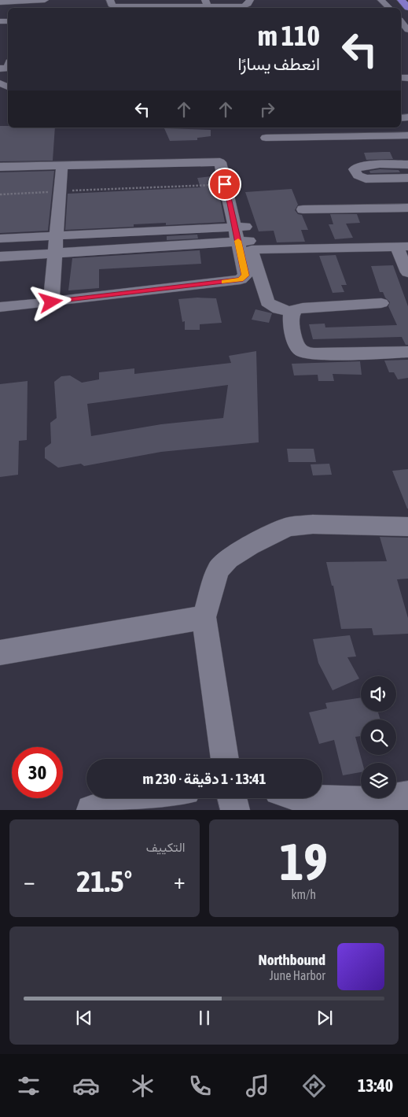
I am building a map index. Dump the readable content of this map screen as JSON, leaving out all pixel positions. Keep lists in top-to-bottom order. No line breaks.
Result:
{"page":{"turn":["110 m","انعطف يسارًا"],"limit":"30","trip":"13:41 · 1 دقيقة · 230 m","tile":[["19","km/h"],"التكييف"],"heat":["−","21.5°","+"],"song":["Northbound","June Harbor"],"tabs":"13:40"}}
